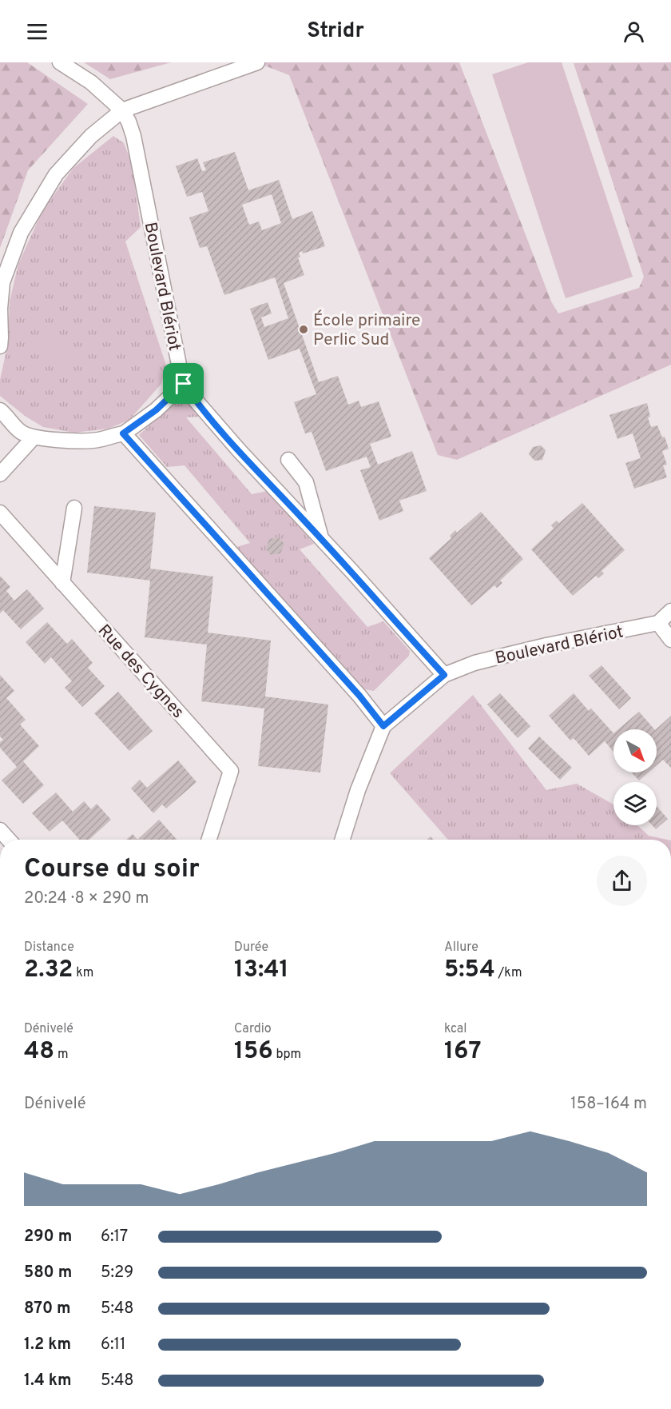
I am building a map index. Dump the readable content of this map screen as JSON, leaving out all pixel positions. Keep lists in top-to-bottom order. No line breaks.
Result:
{"streets":{"street":["Boulevard Blériot","Rue des Cygnes"]},"places":["École primaire Perlic Sud"],"north":"bottom right","page":{"header":"Stridr","heading":["Course du soir","20:24 · 8 × 290 m"],"stats":[["Distance","2.32 km"],["Durée","13:41"],["Allure","5:54 /km"],["Dénivelé","48 m"],["Cardio","156 bpm"],["kcal","167"]],"chart":["Dénivelé","158–164 m"],"list":[{"name":"290 m","note":"6:17"},{"name":"580 m","note":"5:29"},{"name":"870 m","note":"5:48"},{"name":"1.2 km","note":"6:11"},{"name":"1.4 km","note":"5:48"}]}}
